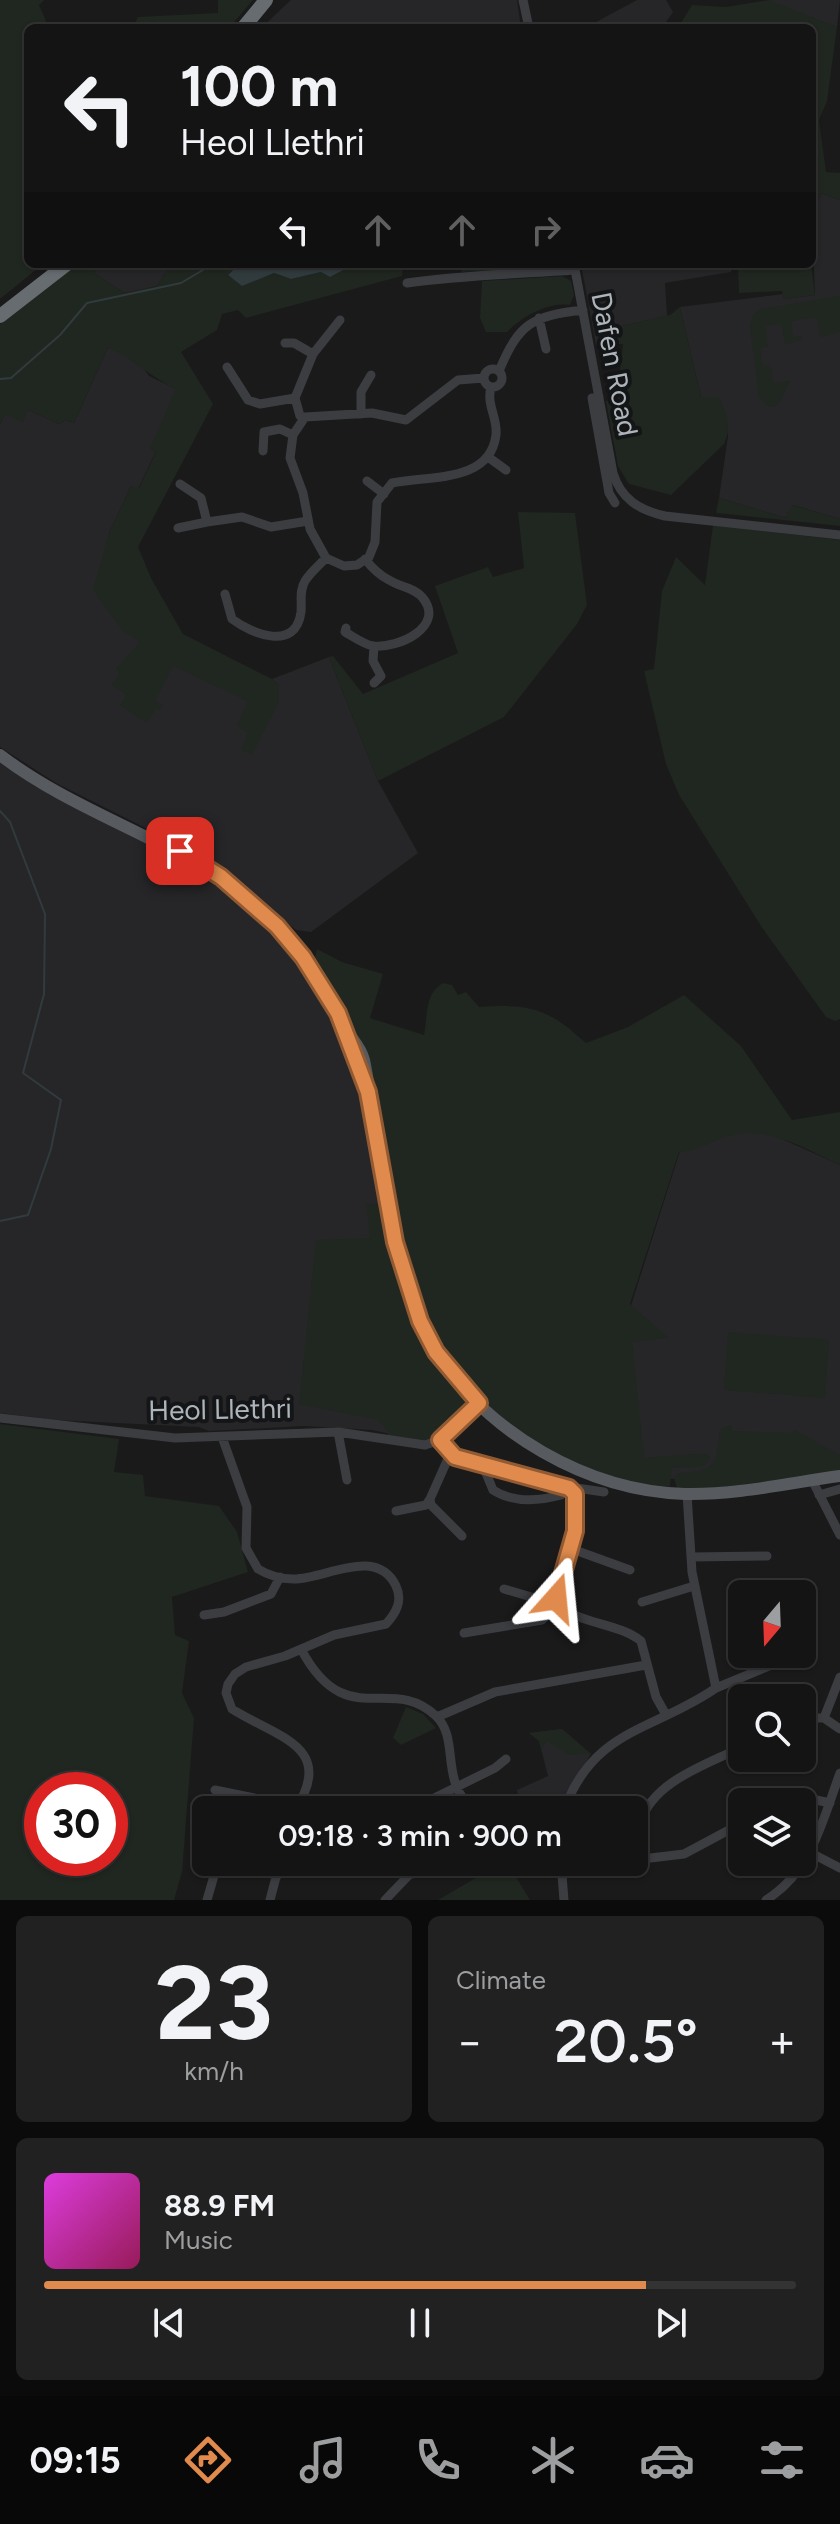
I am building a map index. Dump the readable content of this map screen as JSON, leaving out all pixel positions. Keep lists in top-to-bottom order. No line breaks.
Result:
{"streets":{"street":["Dafen Road","Heol Llethri"]},"north":"bottom","page":{"turn":["100 m","Heol Llethri"],"limit":"30","trip":"09:18 · 3 min · 900 m","tile":[["23","km/h"],"Climate"],"heat":["−","20.5°","+"],"song":["88.9 FM","Music"],"tabs":"09:15"}}
